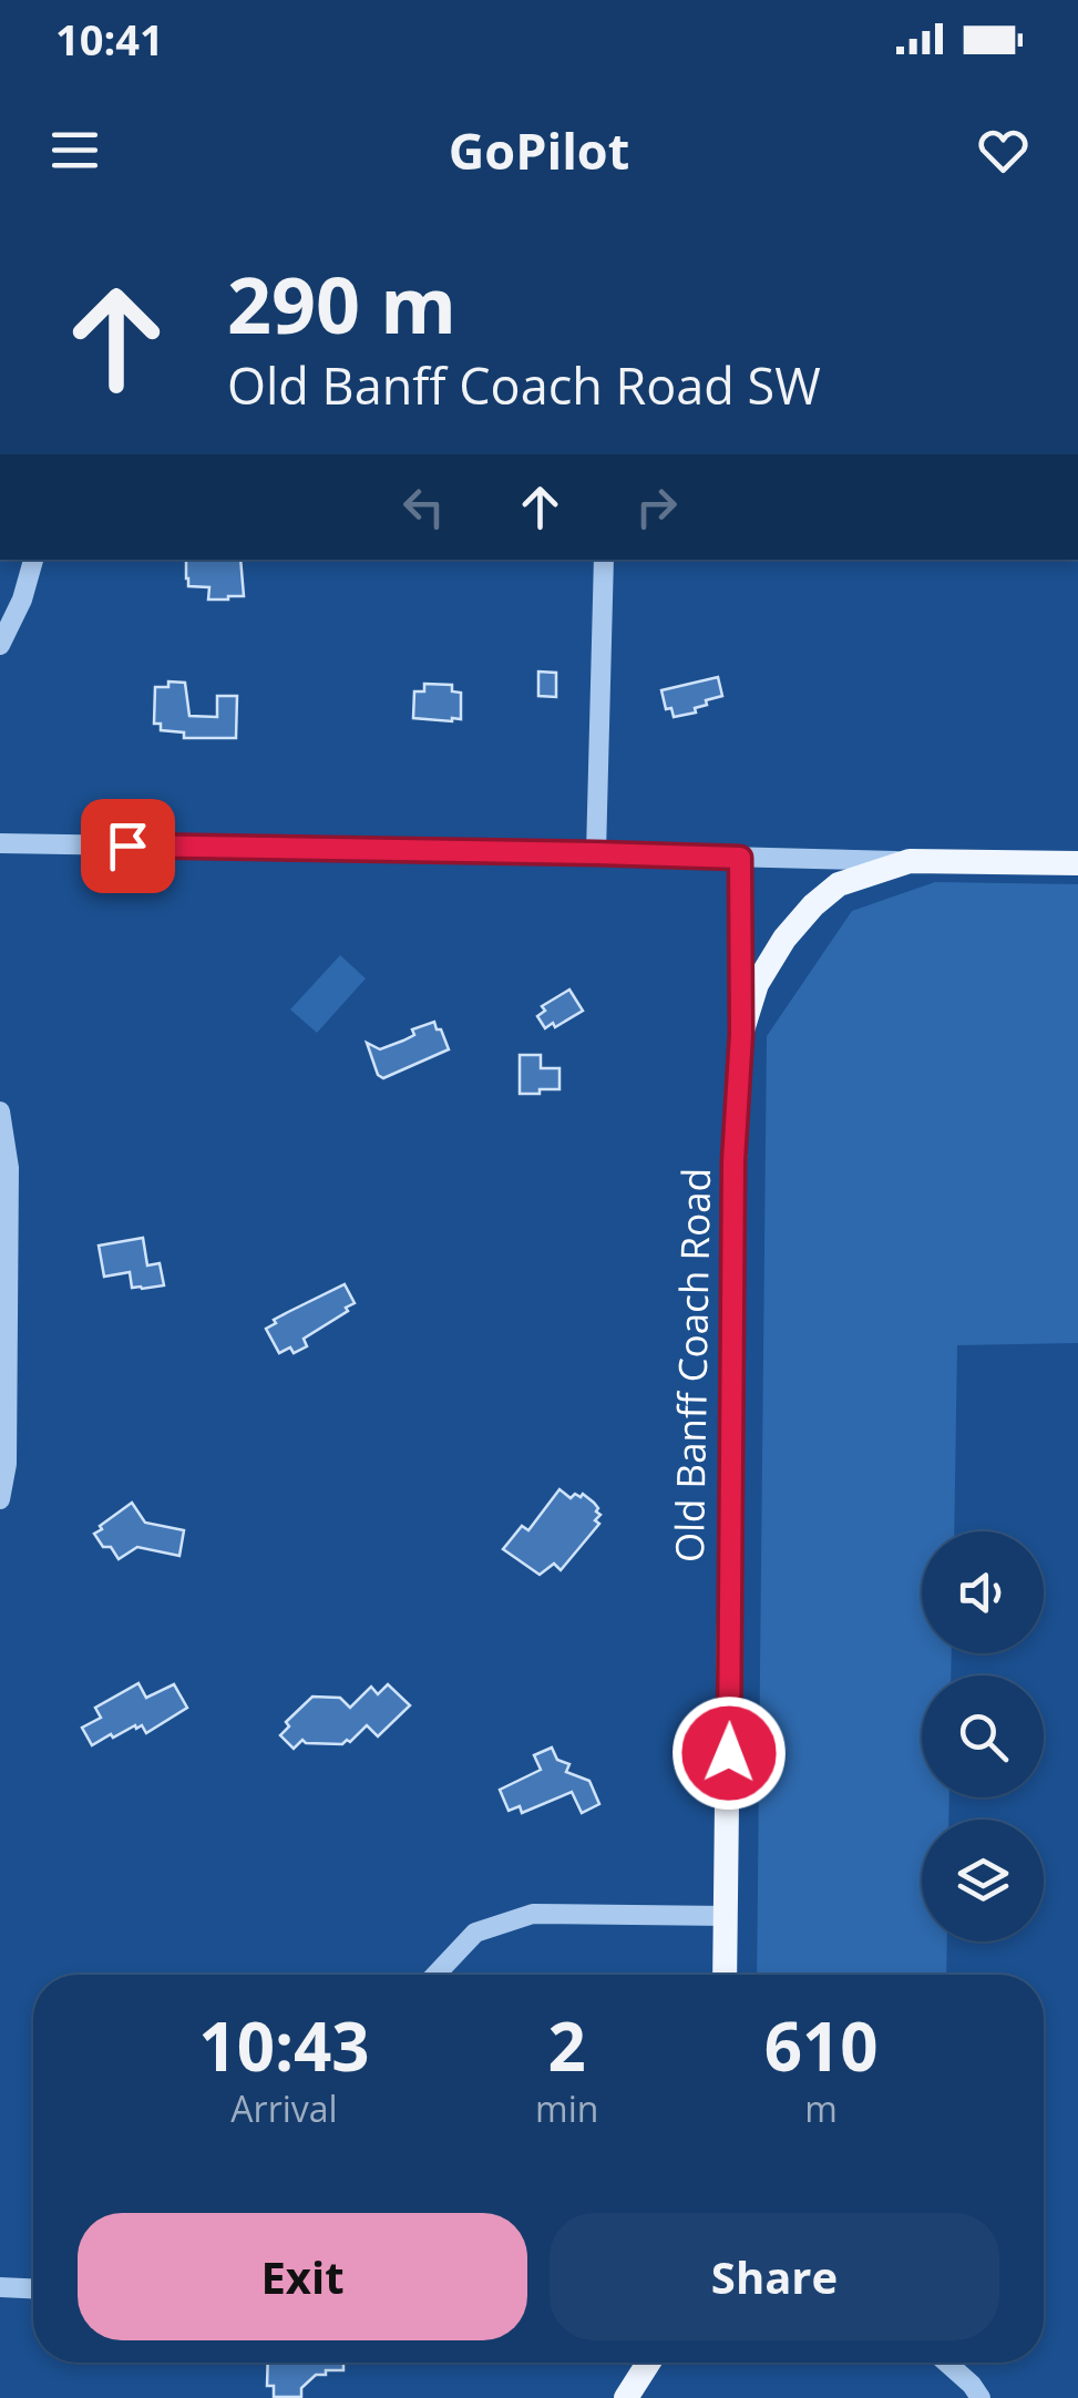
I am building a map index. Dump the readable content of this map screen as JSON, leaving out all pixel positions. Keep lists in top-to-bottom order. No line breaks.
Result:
{"streets":{"main road":["Old Banff Coach Road"]},"page":{"status":"10:41","header":"GoPilot","turn":["290 m","Old Banff Coach Road SW"],"eta":["10:43","Arrival","2","min","610","m"],"buttons":["Exit","Share"]}}
